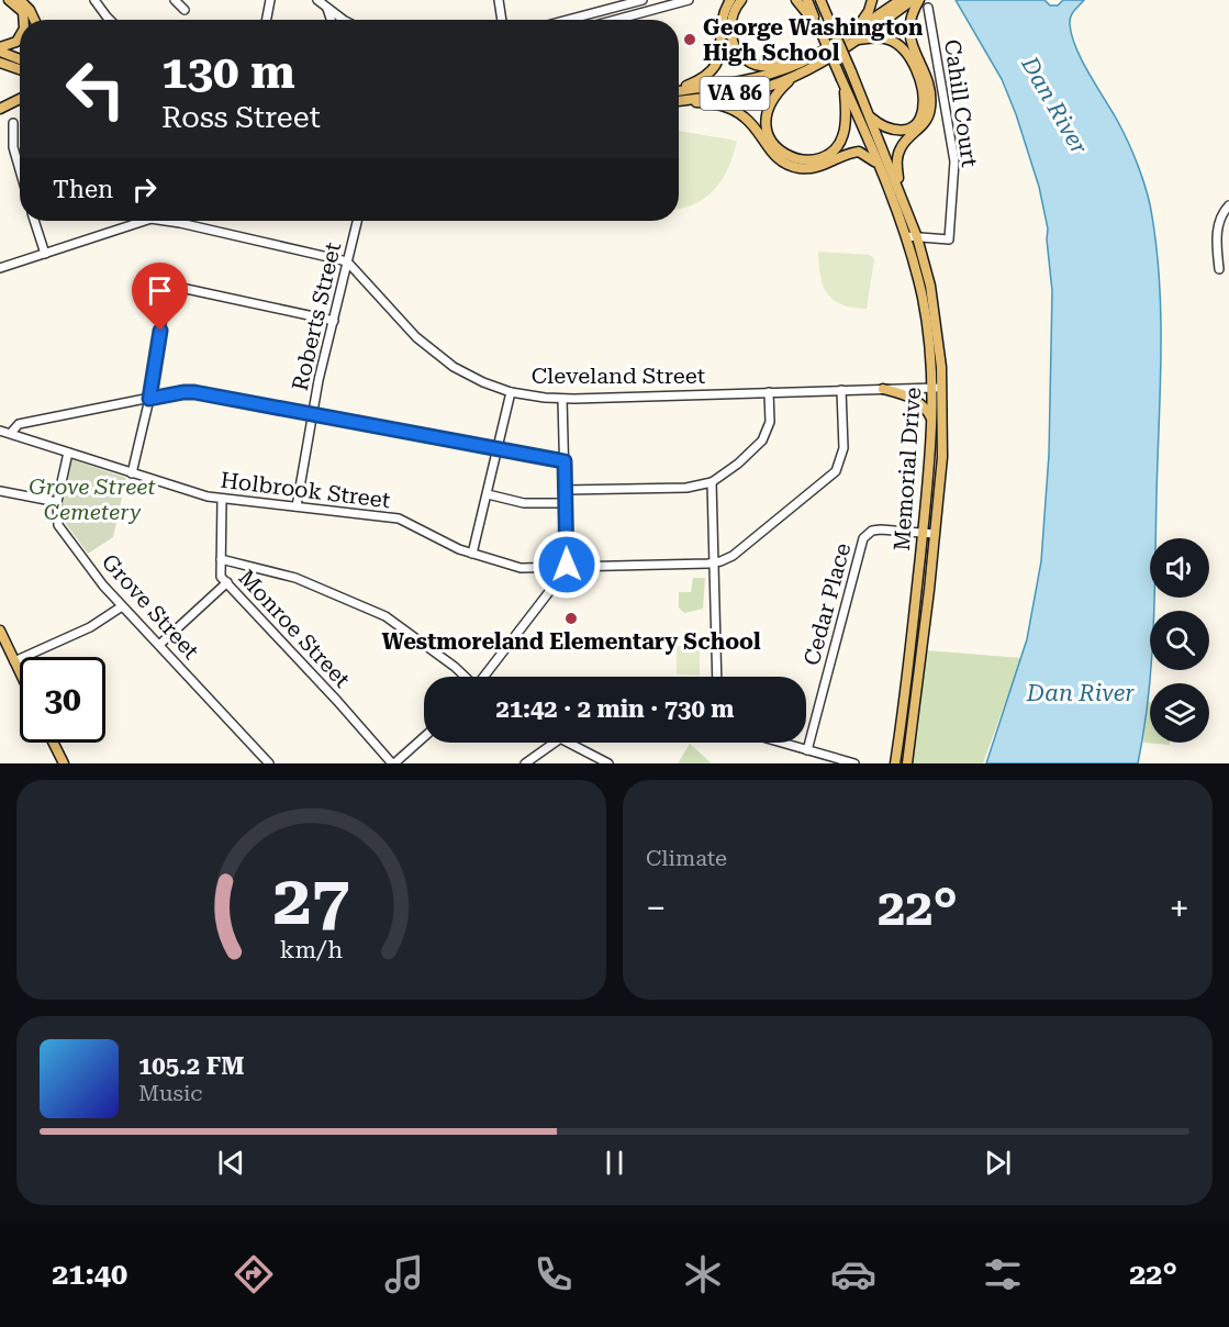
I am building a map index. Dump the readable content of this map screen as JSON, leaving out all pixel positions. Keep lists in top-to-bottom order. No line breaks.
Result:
{"streets":{"main road":["VA 86","Memorial Drive"],"street":["Cahill Court","Roberts Street","Cleveland Street","Holbrook Street","Cedar Place","Grove Street","Monroe Street"]},"crossings":[["Cahill Court","Memorial Drive"],["Roberts Street","Cleveland Street"],["Roberts Street","Holbrook Street"],["Cleveland Street","Memorial Drive"],["Cleveland Street","Holbrook Street"],["Memorial Drive","Cedar Place"],["Holbrook Street","Grove Street"],["Holbrook Street","Monroe Street"]],"water":["Dan River"],"parks":["Grove Street Cemetery"],"places":["George Washington High School","Westmoreland Elementary School"],"page":{"turn":["130 m","Ross Street"],"then":"Then","limit":"30","trip":"21:42 · 2 min · 730 m","tile":"Climate","heat":["−","22°","+"],"song":["105.2 FM","Music"],"tabs":["21:40","22°"],"gauge":["27","km/h"]}}
